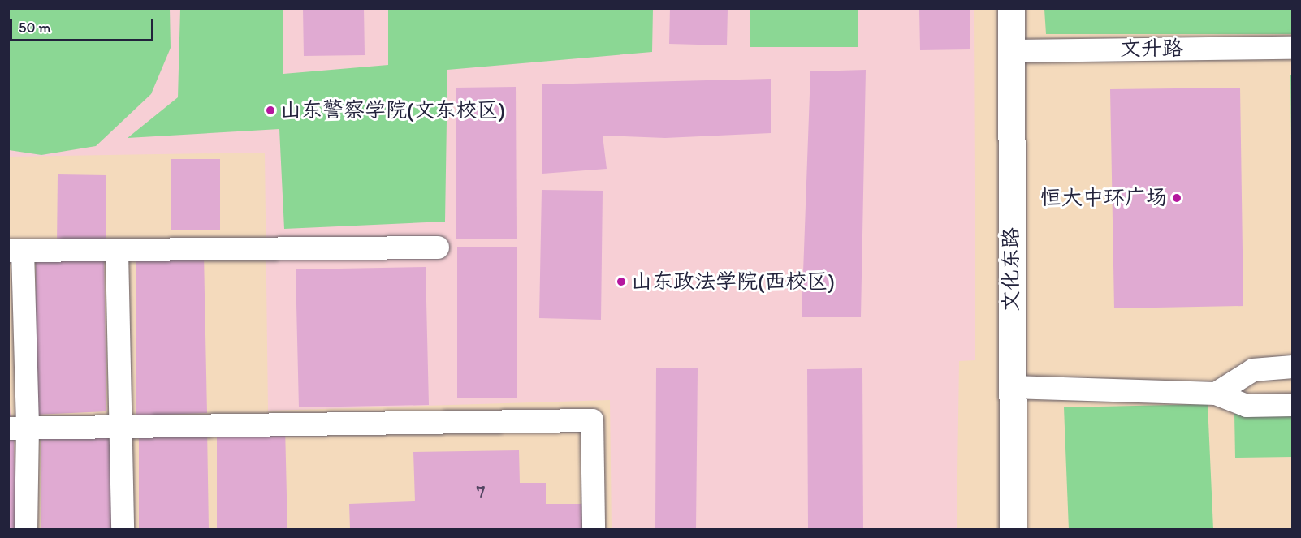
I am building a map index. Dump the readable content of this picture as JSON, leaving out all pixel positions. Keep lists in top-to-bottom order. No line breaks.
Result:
{"streets":{"main road":["文化东路"],"street":["文升路"]},"crossings":[["文升路","文化东路"]],"places":["山东警察学院(文东校区)","恒大中环广场","山东政法学院(西校区)"],"house_numbers":["7"],"scale_bar":"50 m"}
